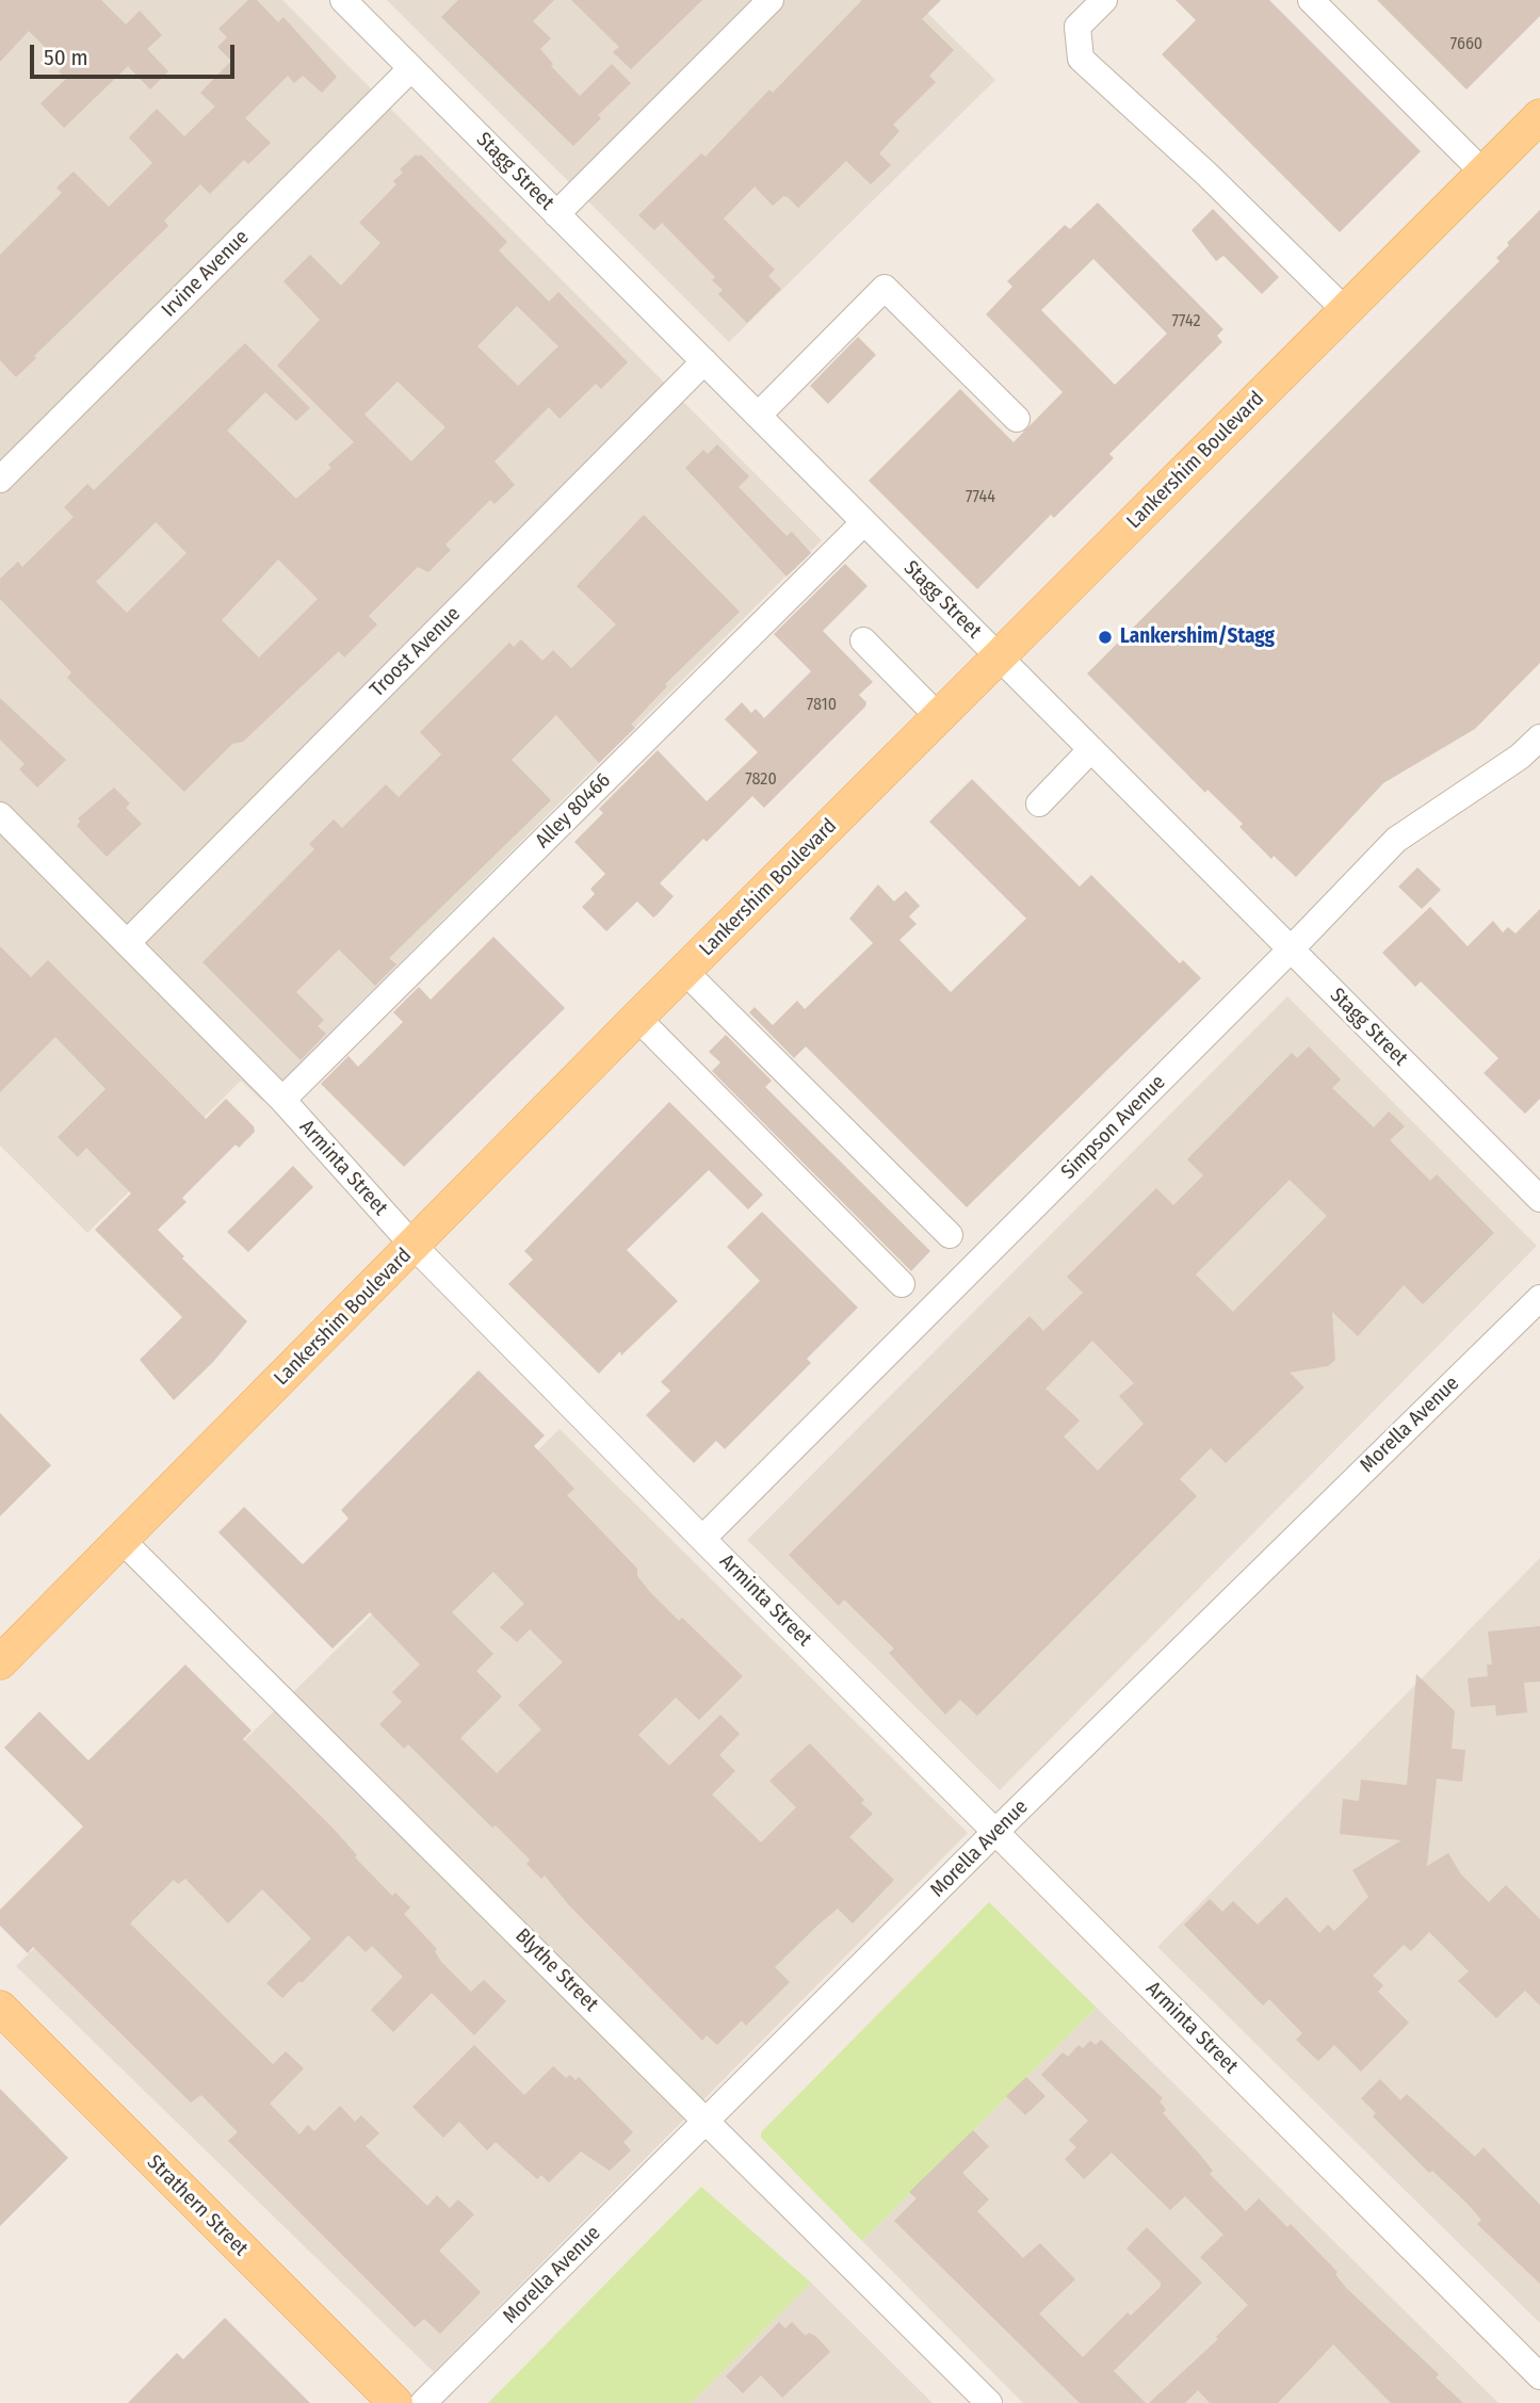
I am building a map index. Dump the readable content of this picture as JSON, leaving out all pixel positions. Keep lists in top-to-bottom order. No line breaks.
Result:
{"streets":{"main road":["Lankershim Boulevard","Strathern Street"],"street":["Stagg Street","Irvine Avenue","Troost Avenue","Alley 80466","Simpson Avenue","Arminta Street","Morella Avenue","Blythe Street"]},"crossings":[["Stagg Street","Irvine Avenue"],["Stagg Street","Lankershim Boulevard"],["Stagg Street","Troost Avenue"],["Stagg Street","Alley 80466"],["Stagg Street","Simpson Avenue"],["Lankershim Boulevard","Arminta Street"],["Lankershim Boulevard","Blythe Street"],["Troost Avenue","Arminta Street"],["Alley 80466","Arminta Street"],["Simpson Avenue","Arminta Street"],["Arminta Street","Morella Avenue"],["Morella Avenue","Blythe Street"]],"places":["Lankershim/Stagg"],"house_numbers":["7660","7742","7744","7810","7820"],"scale_bar":"50 m"}
